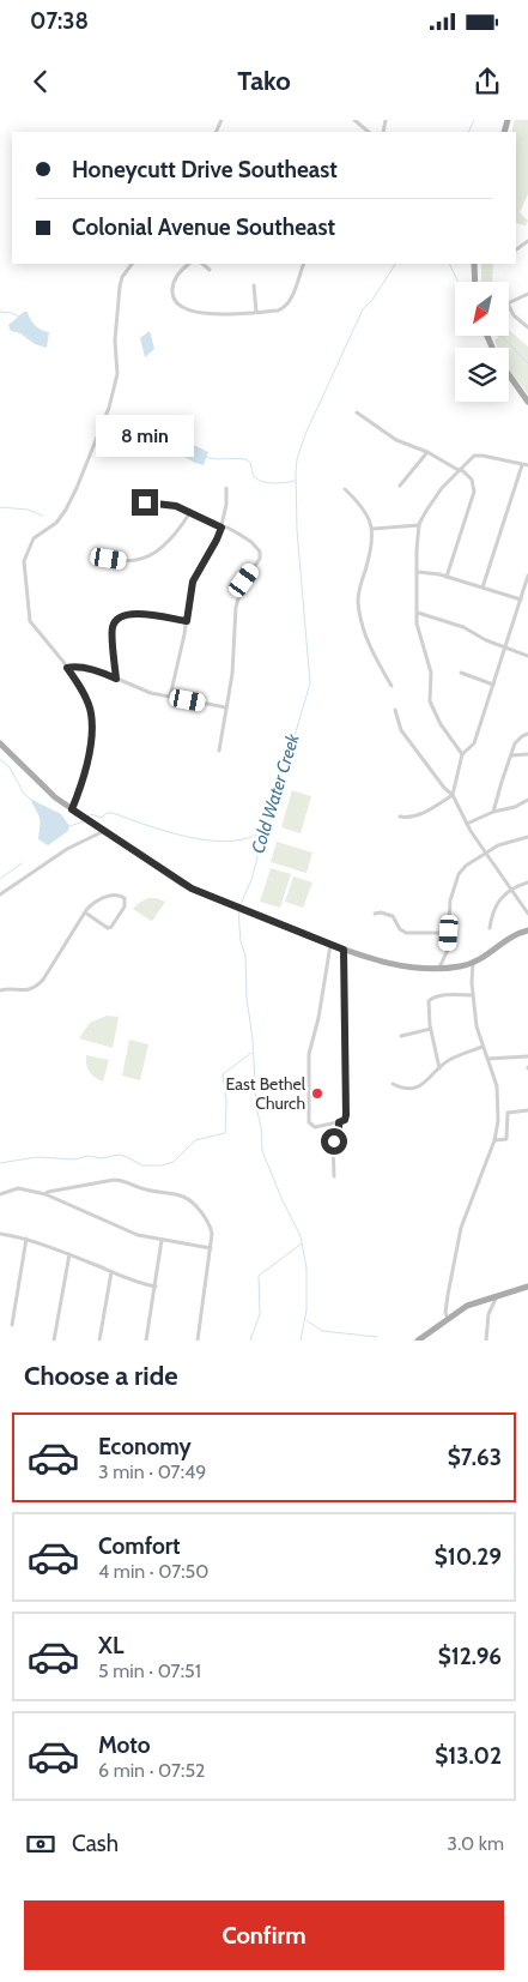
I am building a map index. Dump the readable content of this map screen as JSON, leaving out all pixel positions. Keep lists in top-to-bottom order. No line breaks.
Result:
{"water":["Cold Water Creek"],"places":["East Bethel Church"],"north":"bottom left","page":{"status":"07:38","header":"Tako","banner":["Honeycutt Drive Southeast","Colonial Avenue Southeast"],"bubble":"8 min","heading":"Choose a ride","list":[{"name":"Economy","note":"3 min · 07:49","value":"$7.63"},{"name":"Comfort","note":"4 min · 07:50","value":"$10.29"},{"name":"XL","note":"5 min · 07:51","value":"$12.96"},{"name":"Moto","note":"6 min · 07:52","value":"$13.02"}],"pay":["Cash","3.0 km"],"buttons":"Confirm"}}
